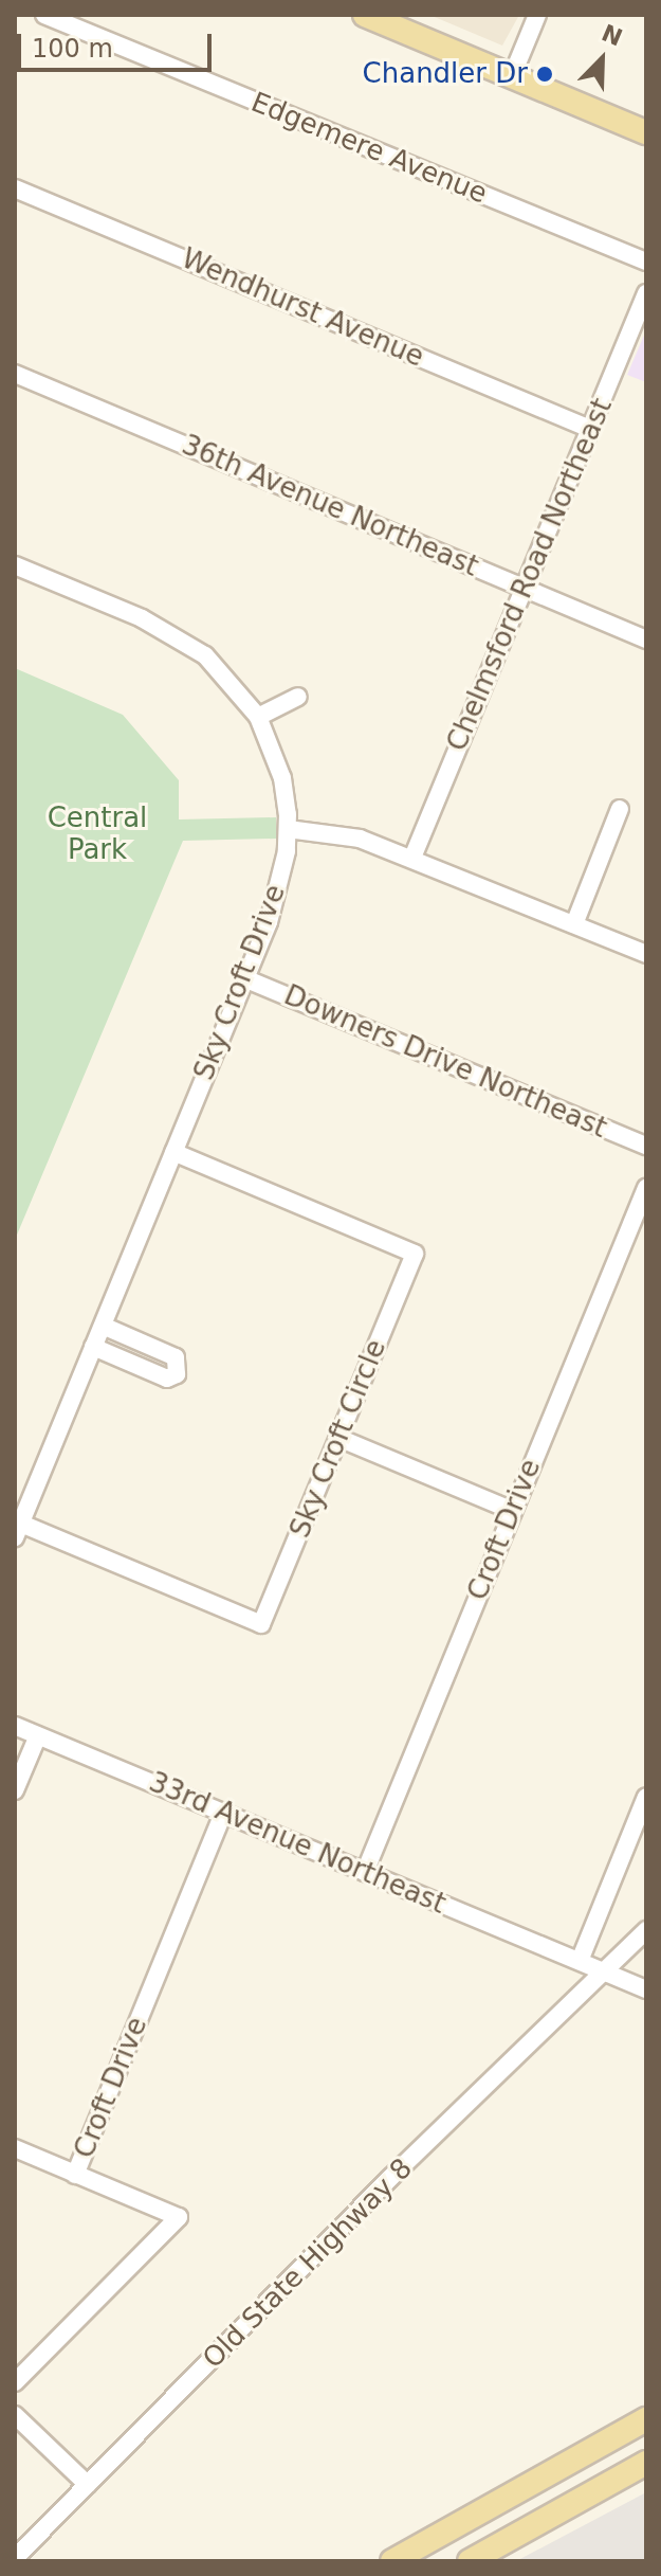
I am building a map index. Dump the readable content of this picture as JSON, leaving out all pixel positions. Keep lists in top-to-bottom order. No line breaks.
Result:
{"streets":{"street":["Edgemere Avenue","Wendhurst Avenue","36th Avenue Northeast","Chelmsford Road Northeast","Sky Croft Drive","Downers Drive Northeast","Sky Croft Circle","Croft Drive","33rd Avenue Northeast","Old State Highway 8"]},"crossings":[["Wendhurst Avenue","Chelmsford Road Northeast"],["36th Avenue Northeast","Chelmsford Road Northeast"],["Sky Croft Drive","Downers Drive Northeast"],["Sky Croft Drive","Sky Croft Circle"],["Croft Drive","33rd Avenue Northeast"],["33rd Avenue Northeast","Old State Highway 8"]],"parks":["Central Park"],"places":["Chandler Dr"],"scale_bar":"100 m","north":"top right"}
